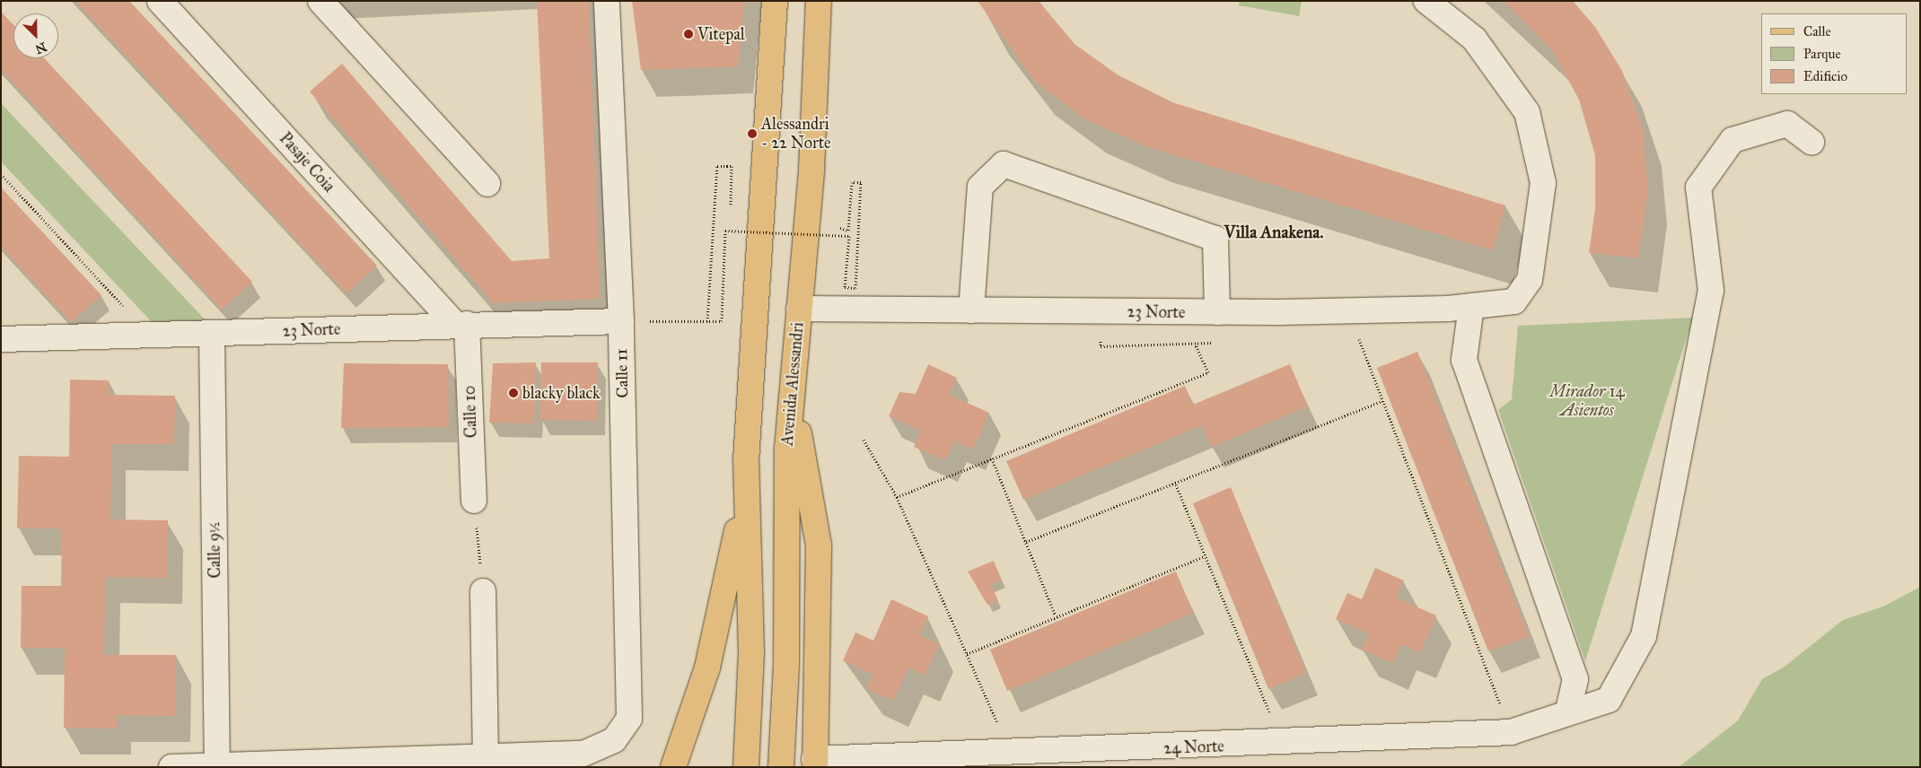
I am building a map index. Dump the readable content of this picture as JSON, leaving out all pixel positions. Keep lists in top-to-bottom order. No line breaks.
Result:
{"streets":{"main road":["Avenida Alessandri"],"street":["Pasaje Coia","23 Norte","Calle 11","Calle 10","Calle 9½","24 Norte"]},"crossings":[["Pasaje Coia","23 Norte"],["Pasaje Coia","Calle 10"],["23 Norte","Calle 11"],["23 Norte","Avenida Alessandri"],["23 Norte","Calle 10"],["23 Norte","Calle 9½"]],"districts":["Villa Anakena."],"parks":["Mirador 14 Asientos"],"places":["Vitepal","Alessandri - 22 Norte","blacky black"],"legend":["Calle","Parque","Edificio"],"north":"bottom right"}
